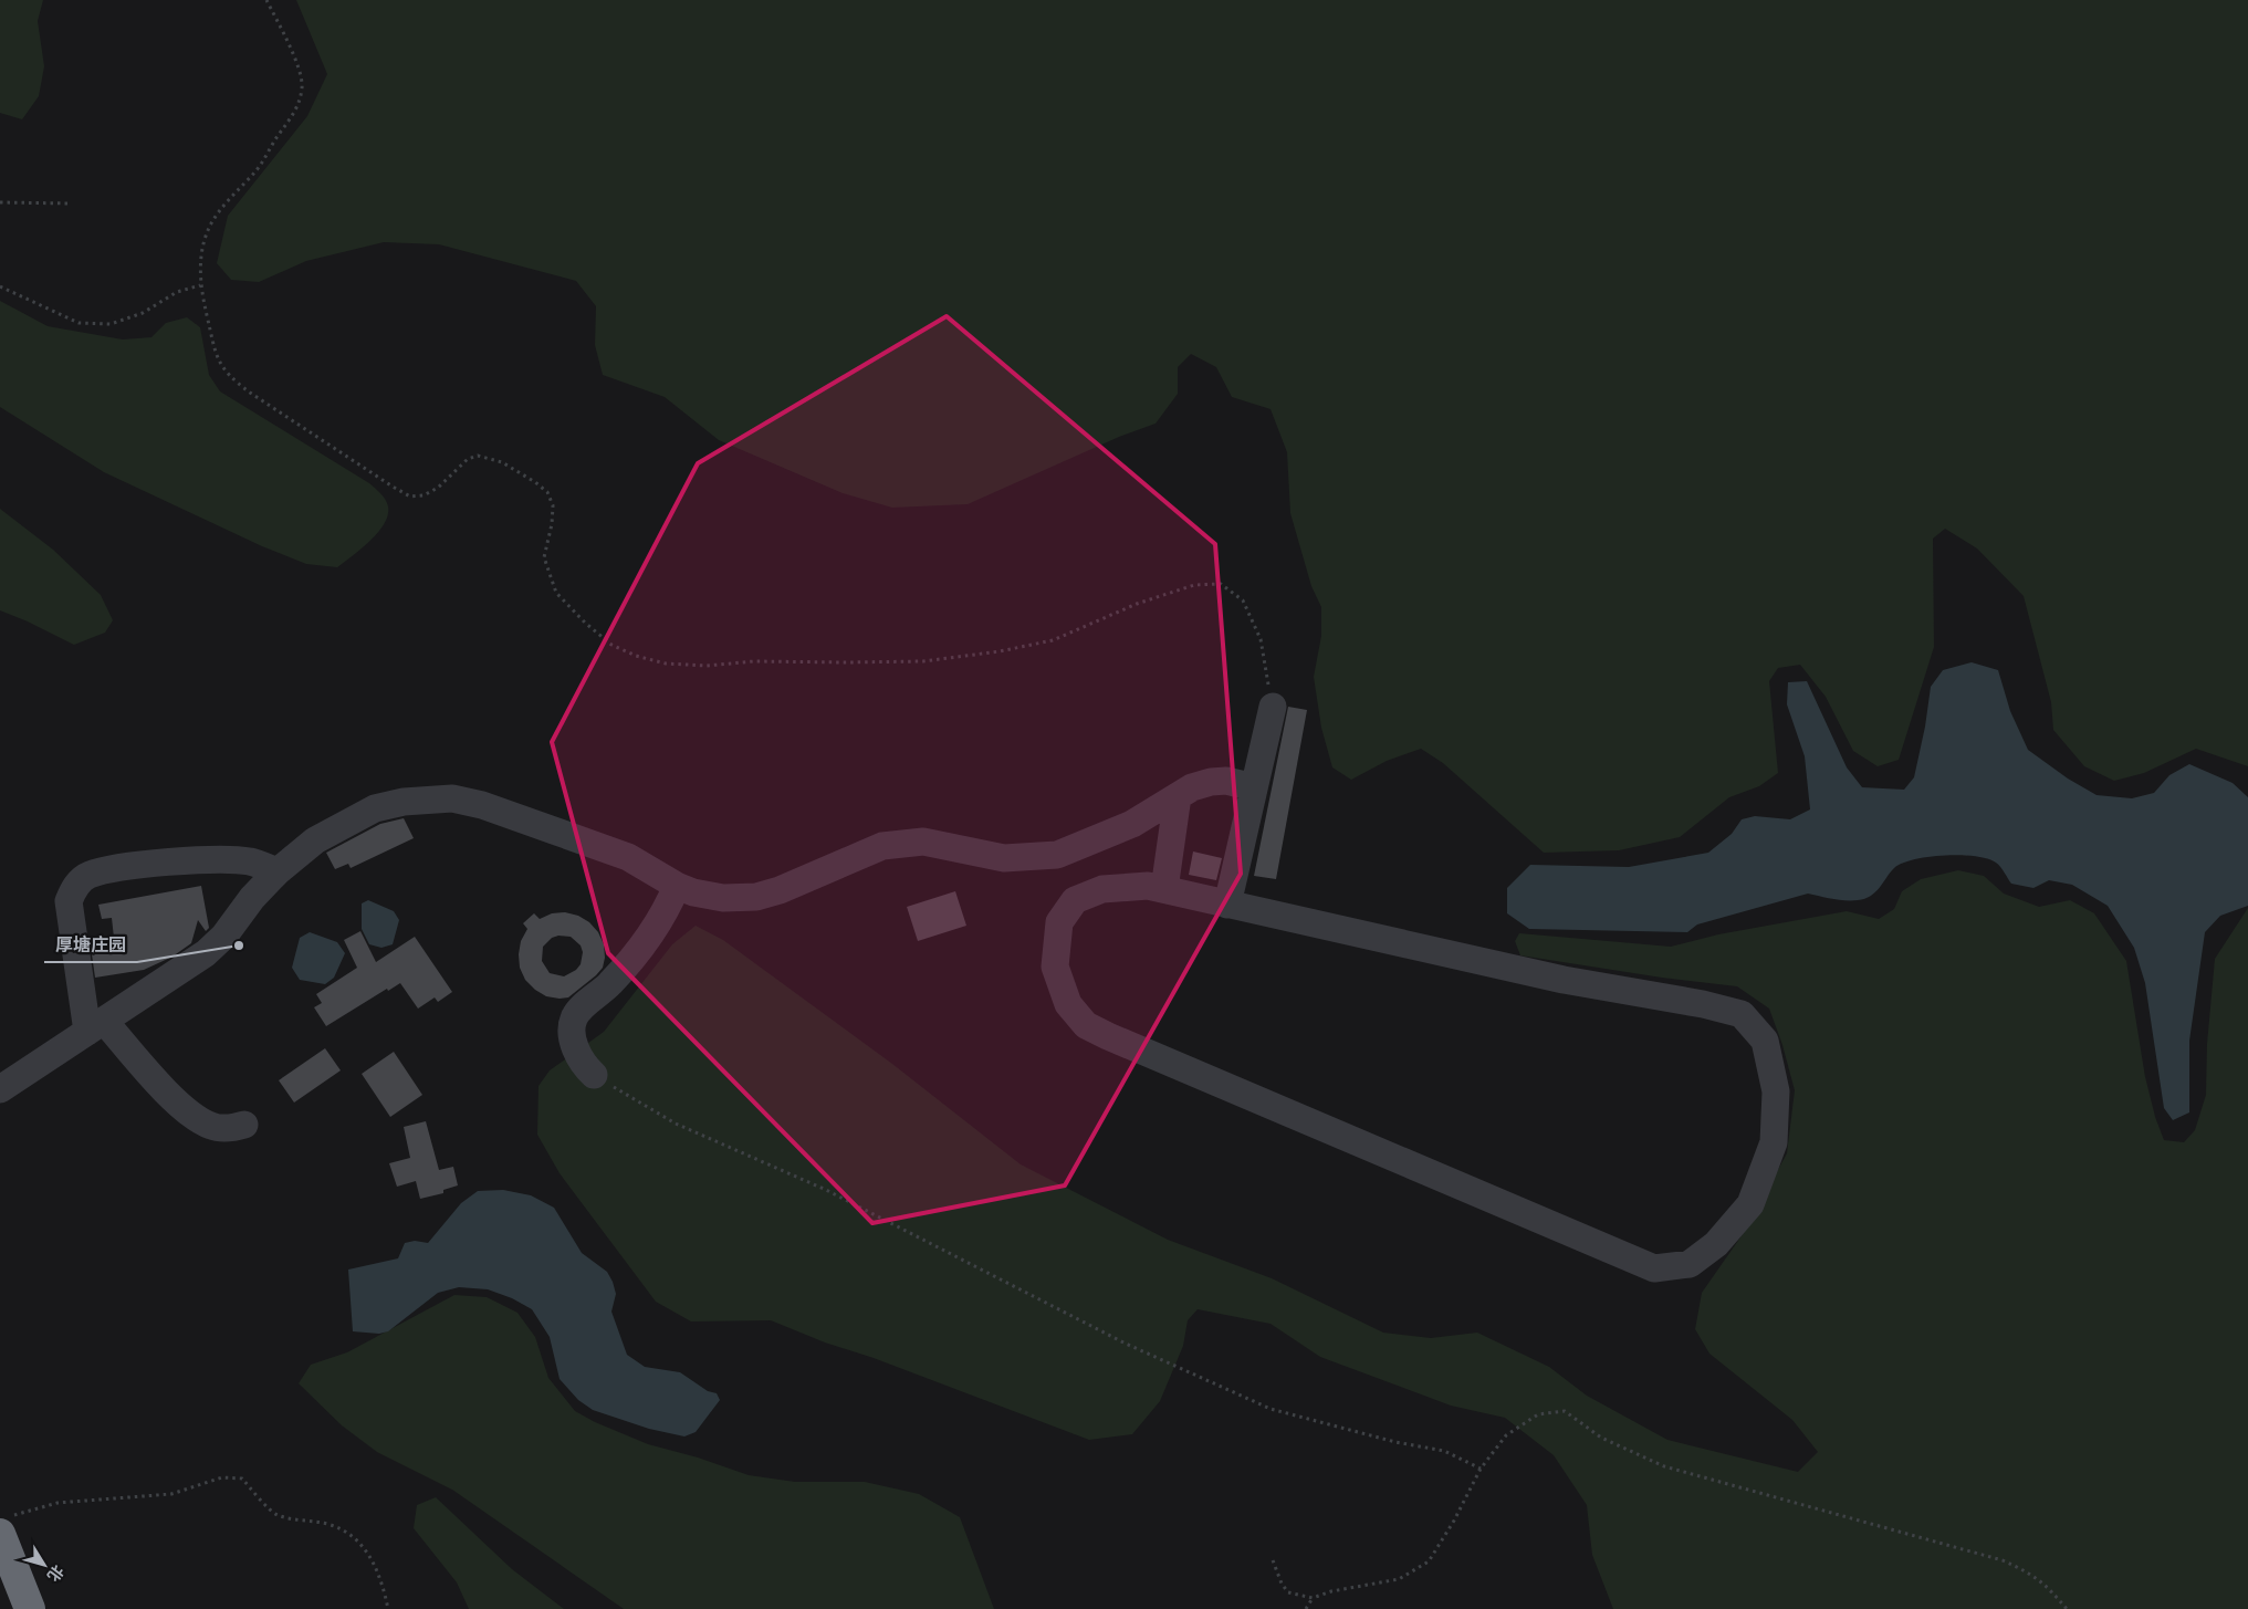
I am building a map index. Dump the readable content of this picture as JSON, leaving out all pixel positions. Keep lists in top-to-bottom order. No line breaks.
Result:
{"places":["厚塘庄园"],"north":"bottom right"}
